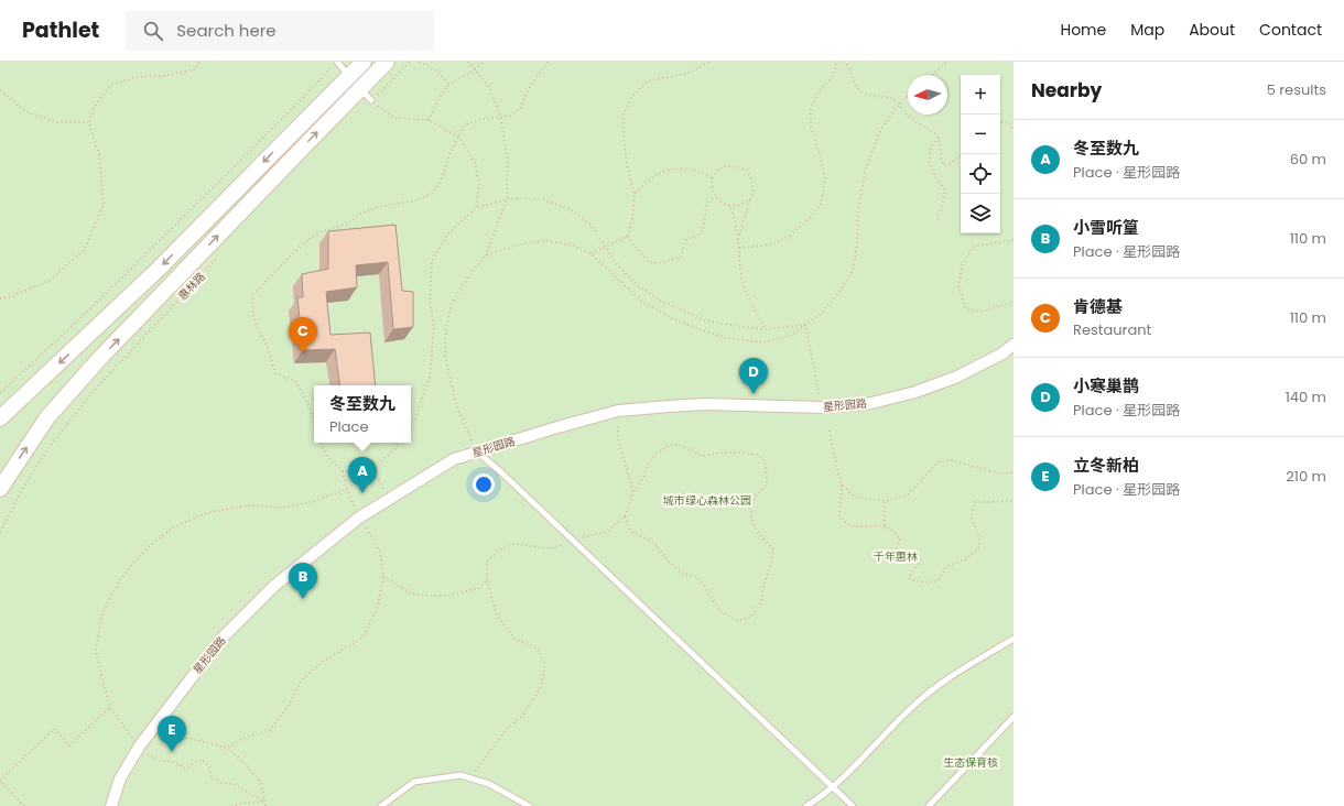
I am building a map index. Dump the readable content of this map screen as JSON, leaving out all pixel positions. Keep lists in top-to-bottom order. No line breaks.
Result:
{"streets":{"main road":["惠林路"],"street":["星形园路"]},"parks":["城市绿心森林公园","千年惠林","生态保育核"],"north":"left","page":{"header":"Pathlet","search":"Search here","nav":["Home","Map","About","Contact"],"heading":["Nearby","5 results"],"map_buttons":["+","−"],"list":[{"mark":"A","name":"冬至数九","note":"Place · 星形园路","value":"60 m"},{"mark":"B","name":"小雪听篁","note":"Place · 星形园路","value":"110 m"},{"mark":"C","name":"肯德基","note":"Restaurant","value":"110 m"},{"mark":"D","name":"小寒巢鹊","note":"Place · 星形园路","value":"140 m"},{"mark":"E","name":"立冬新柏","note":"Place · 星形园路","value":"210 m"}],"pins":["C","D","A","B","E"],"popup":["冬至数九","Place"]}}
